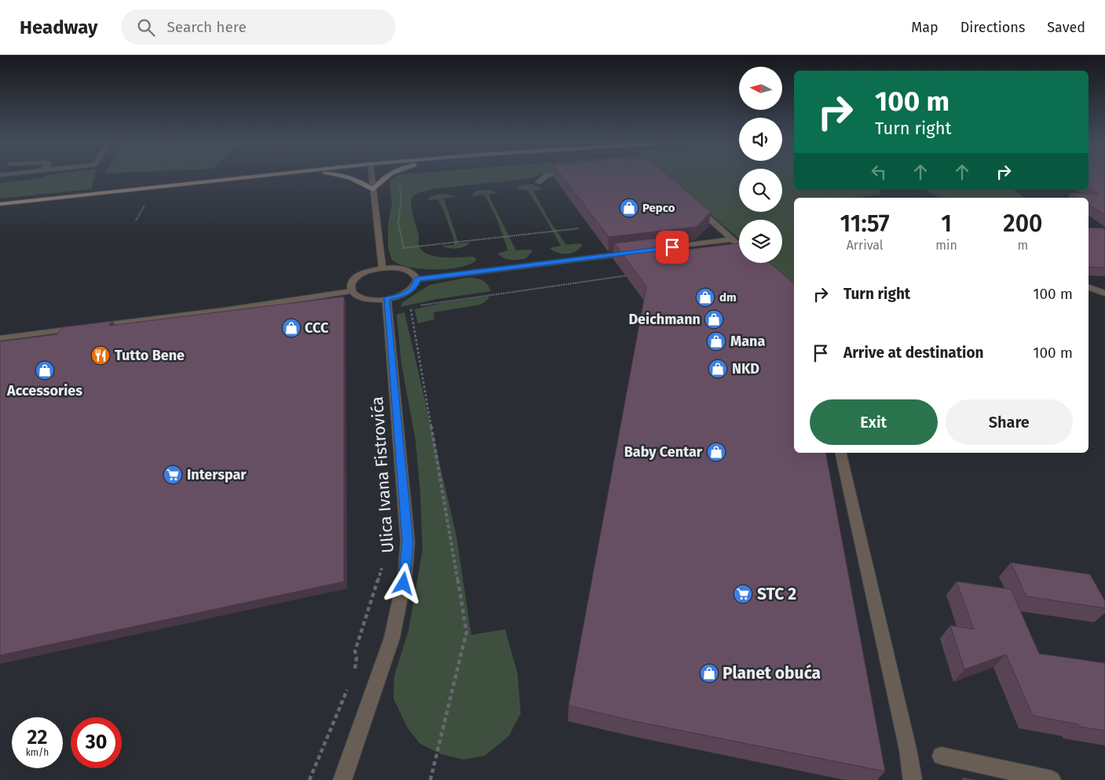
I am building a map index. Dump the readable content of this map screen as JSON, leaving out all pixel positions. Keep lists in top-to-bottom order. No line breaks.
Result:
{"streets":{"street":["Ulica Ivana Fistrovića"]},"places":{"shop":["Pepco","dm","Deichmann","CCC","Mana","NKD","Accessories","Baby Centar","Planet obuća"],"restaurant":["Tutto Bene"],"supermarket":["Interspar","STC 2"]},"north":"left","page":{"header":"Headway","search":"Search here","nav":["Map","Directions","Saved"],"turn":["100 m","Turn right"],"eta":["11:57","Arrival","1","min","200","m"],"list":[{"name":"Turn right","value":"100 m"},{"name":"Arrive at destination","value":"100 m"}],"buttons":["Exit","Share"],"speed":"22 km/h","limit":"30"}}
